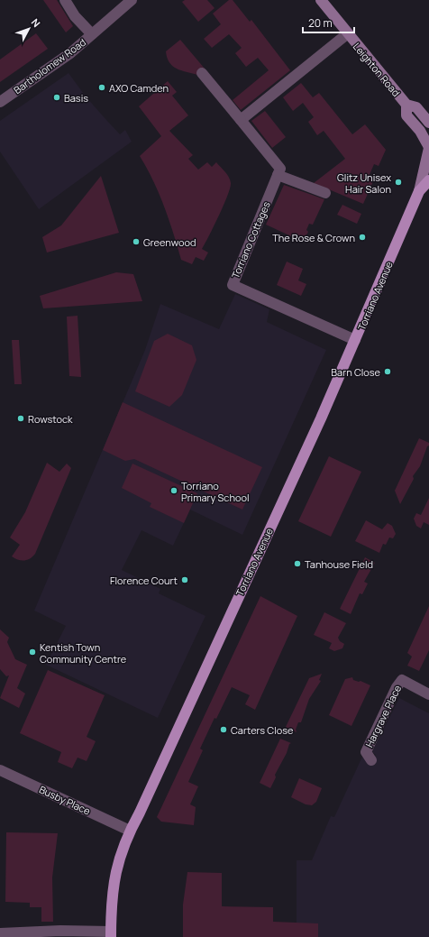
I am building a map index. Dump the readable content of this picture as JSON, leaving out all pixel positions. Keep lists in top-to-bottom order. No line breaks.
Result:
{"streets":{"main road":["Torriano Avenue"],"street":["Bartholomew Road","Leighton Road","Torriano Cottages","Hargrave Place","Busby Place"]},"crossings":[["Leighton Road","Torriano Avenue"],["Torriano Cottages","Torriano Avenue"],["Torriano Avenue","Busby Place"]],"places":["AXO Camden","Basis","Glitz Unisex Hair Salon","The Rose & Crown","Greenwood","Barn Close","Rowstock","Torriano Primary School","Tanhouse Field","Florence Court","Kentish Town Community Centre","Carters Close"],"scale_bar":"20 m","north":"top right"}
